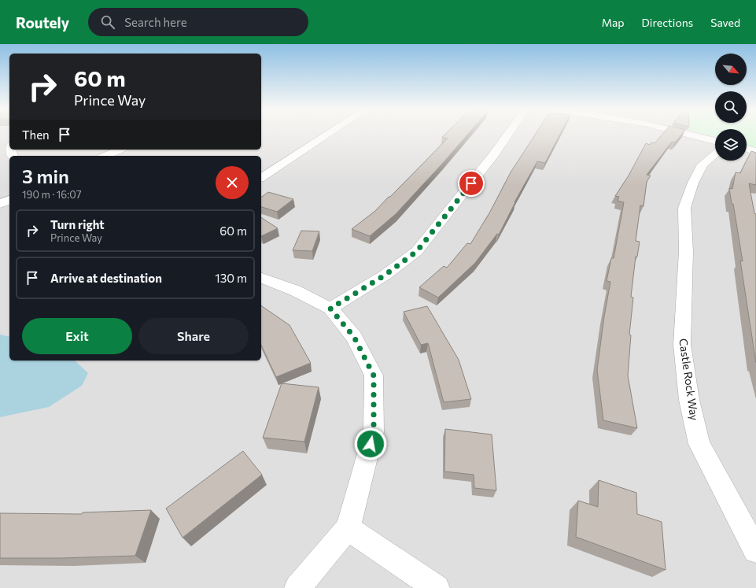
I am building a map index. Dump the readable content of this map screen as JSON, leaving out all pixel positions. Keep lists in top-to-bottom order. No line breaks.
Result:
{"streets":{"street":["Castle Rock Way"]},"north":"bottom right","page":{"header":"Routely","search":"Search here","nav":["Map","Directions","Saved"],"turn":["60 m","Prince Way"],"then":"Then","heading":["3 min","190 m · 16:07"],"list":[{"name":"Turn right","note":"Prince Way","value":"60 m"},{"name":"Arrive at destination","value":"130 m"}],"buttons":["Exit","Share"]}}
